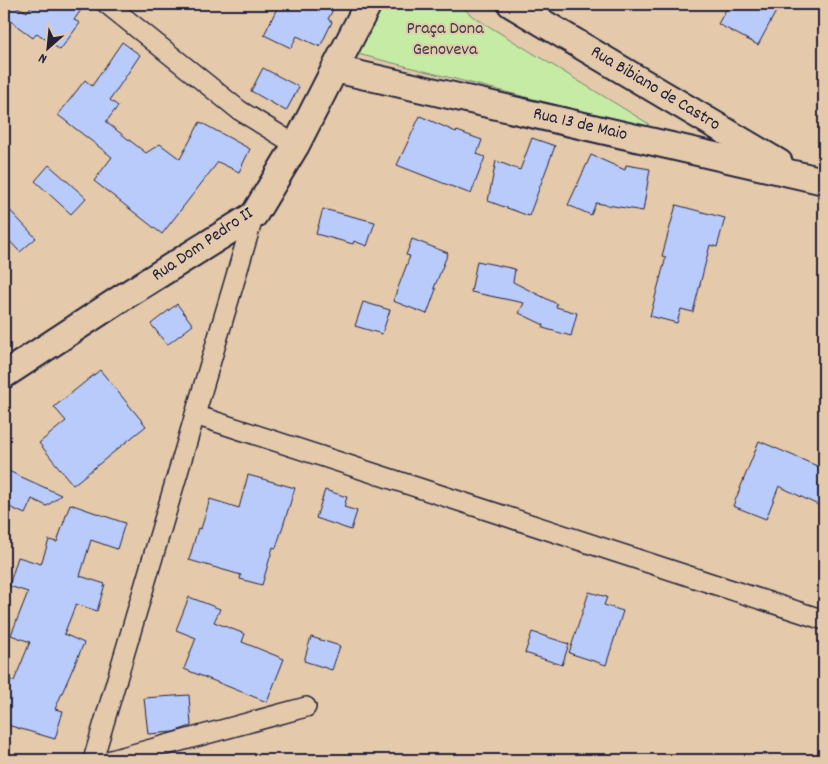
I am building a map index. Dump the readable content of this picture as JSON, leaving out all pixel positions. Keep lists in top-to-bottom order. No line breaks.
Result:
{"streets":{"main road":["Rua Bibiano de Castro","Rua 13 de Maio","Rua Dom Pedro II"]},"crossings":[["Rua Bibiano de Castro","Rua 13 de Maio"],["Rua 13 de Maio","Rua Dom Pedro II"]],"parks":["Praça Dona Genoveva"],"north":"bottom left"}
